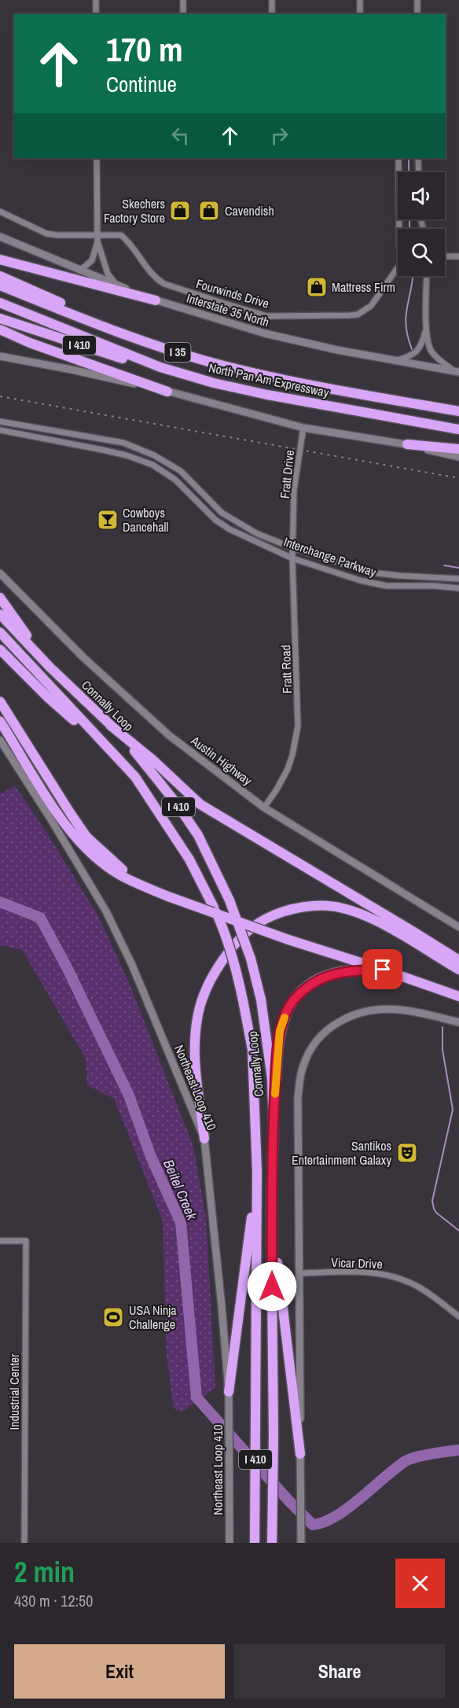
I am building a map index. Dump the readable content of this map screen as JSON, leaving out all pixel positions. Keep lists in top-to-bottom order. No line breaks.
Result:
{"streets":{"highway":["I 410","I 35","North Pan Am Expressway","Connally Loop"],"main road":["Interstate 35 North","Austin Highway","Northeast Loop 410"],"street":["Fourwinds Drive","Fratt Drive","Interchange Parkway","Fratt Road","Vicar Drive","Industrial Center"]},"crossings":[["I 410","North Pan Am Expressway"],["Fratt Drive","Fratt Road"],["Interchange Parkway","Fratt Road"],["Fratt Road","Austin Highway"]],"water":["Beitel Creek"],"places":{"shop":["Skechers Factory Store","Cavendish","Mattress Firm"],"bar":["Cowboys Dancehall"],"theatre":["Santikos Entertainment Galaxy"],"sports":["USA Ninja Challenge"]},"page":{"turn":["170 m","Continue"],"heading":["2 min","430 m · 12:50"],"buttons":["Exit","Share"]}}
